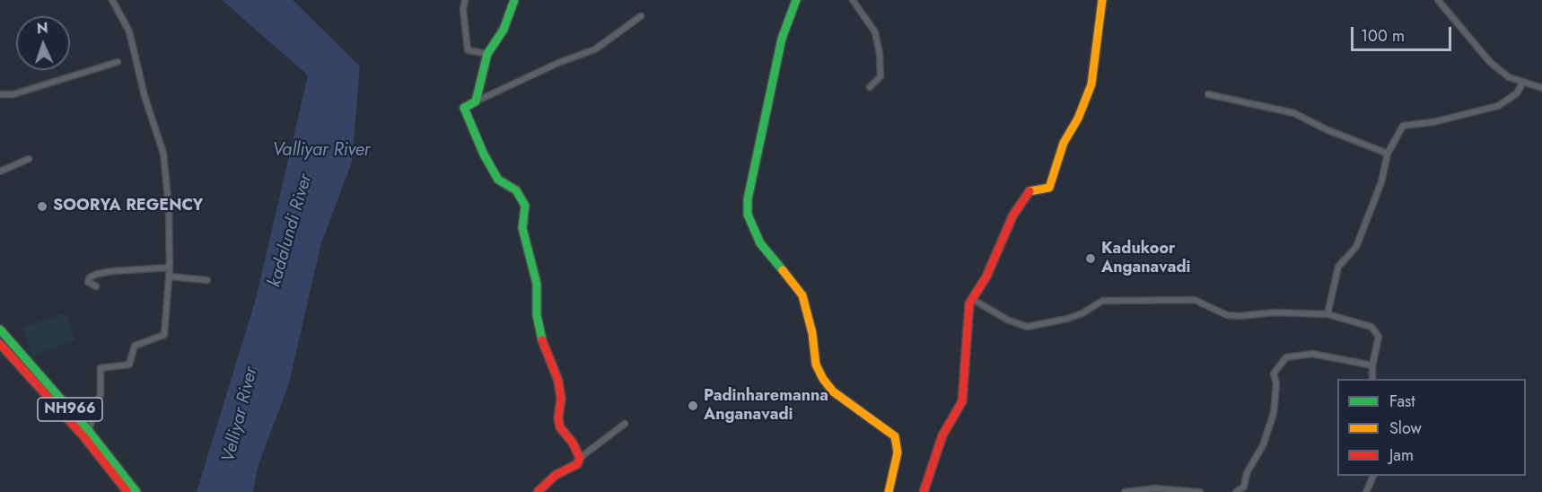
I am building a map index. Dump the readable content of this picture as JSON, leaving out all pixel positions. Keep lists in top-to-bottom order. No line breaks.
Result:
{"streets":{"main road":["NH966"]},"water":["Valliyar River","kadalundi River","Velliyar River"],"places":["SOORYA REGENCY","Kadukoor Anganavadi","Padinharemanna Anganavadi"],"legend":["Fast","Slow","Jam"],"scale_bar":"100 m","north":"top"}
